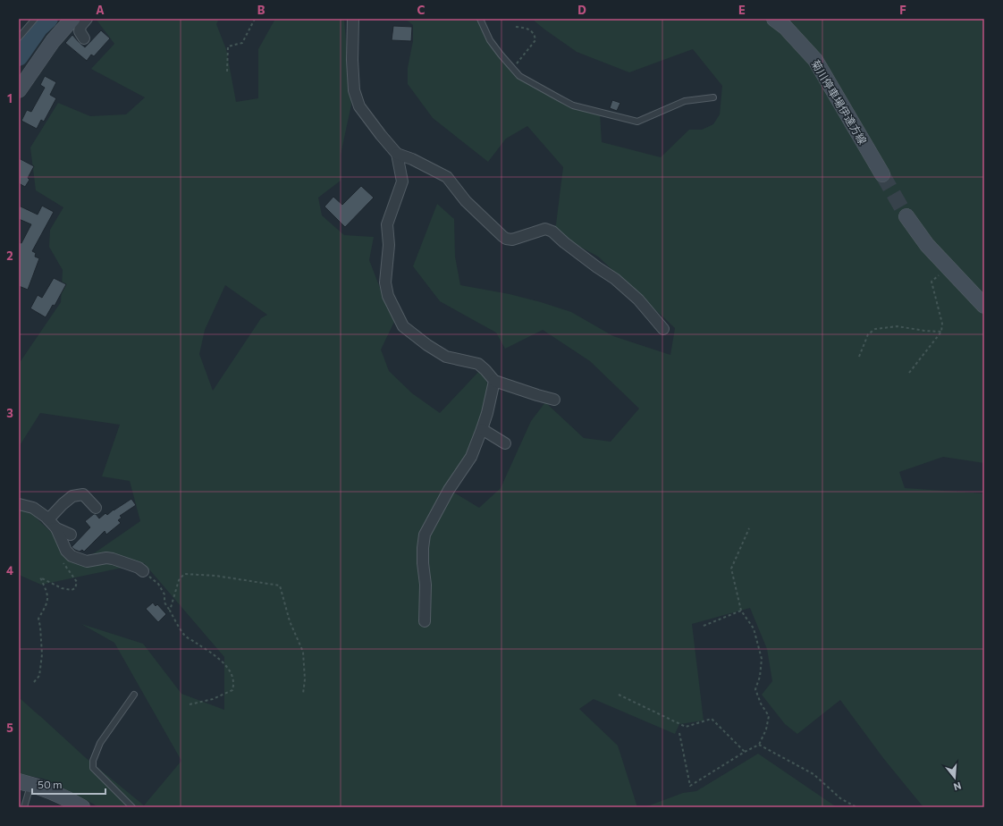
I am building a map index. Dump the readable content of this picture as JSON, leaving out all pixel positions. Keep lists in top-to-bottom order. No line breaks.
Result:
{"streets":{"main road":["菊川停車場伊達方線"]},"scale_bar":"50 m","north":"bottom","grid":{"columns":["A","B","C","D","E","F"],"rows":["1","2","3","4","5"]}}
